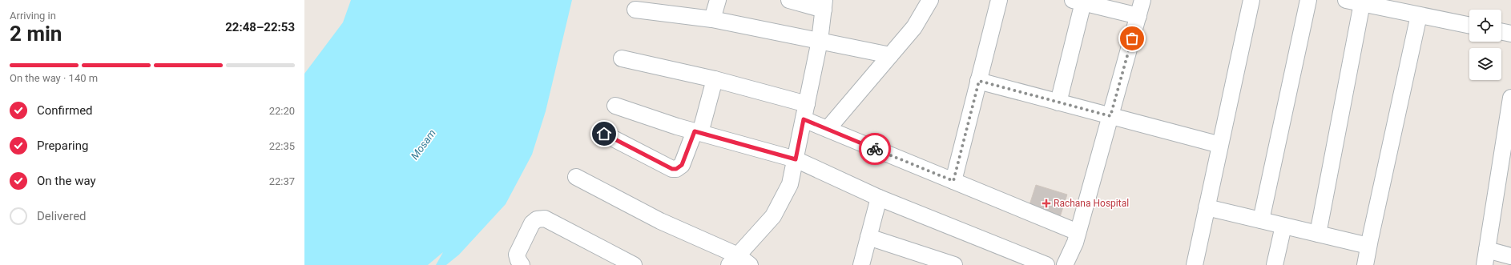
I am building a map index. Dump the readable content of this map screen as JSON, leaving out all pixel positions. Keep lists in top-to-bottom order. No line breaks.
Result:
{"water":["Mosam"],"places":{"health":["Rachana Hospital"]},"page":{"heading":["2 min","Arriving in","22:48–22:53"],"bar":"On the way · 140 m","list":[["Confirmed","22:20"],["Preparing","22:35"],["On the way","22:37"],"Delivered"]}}
